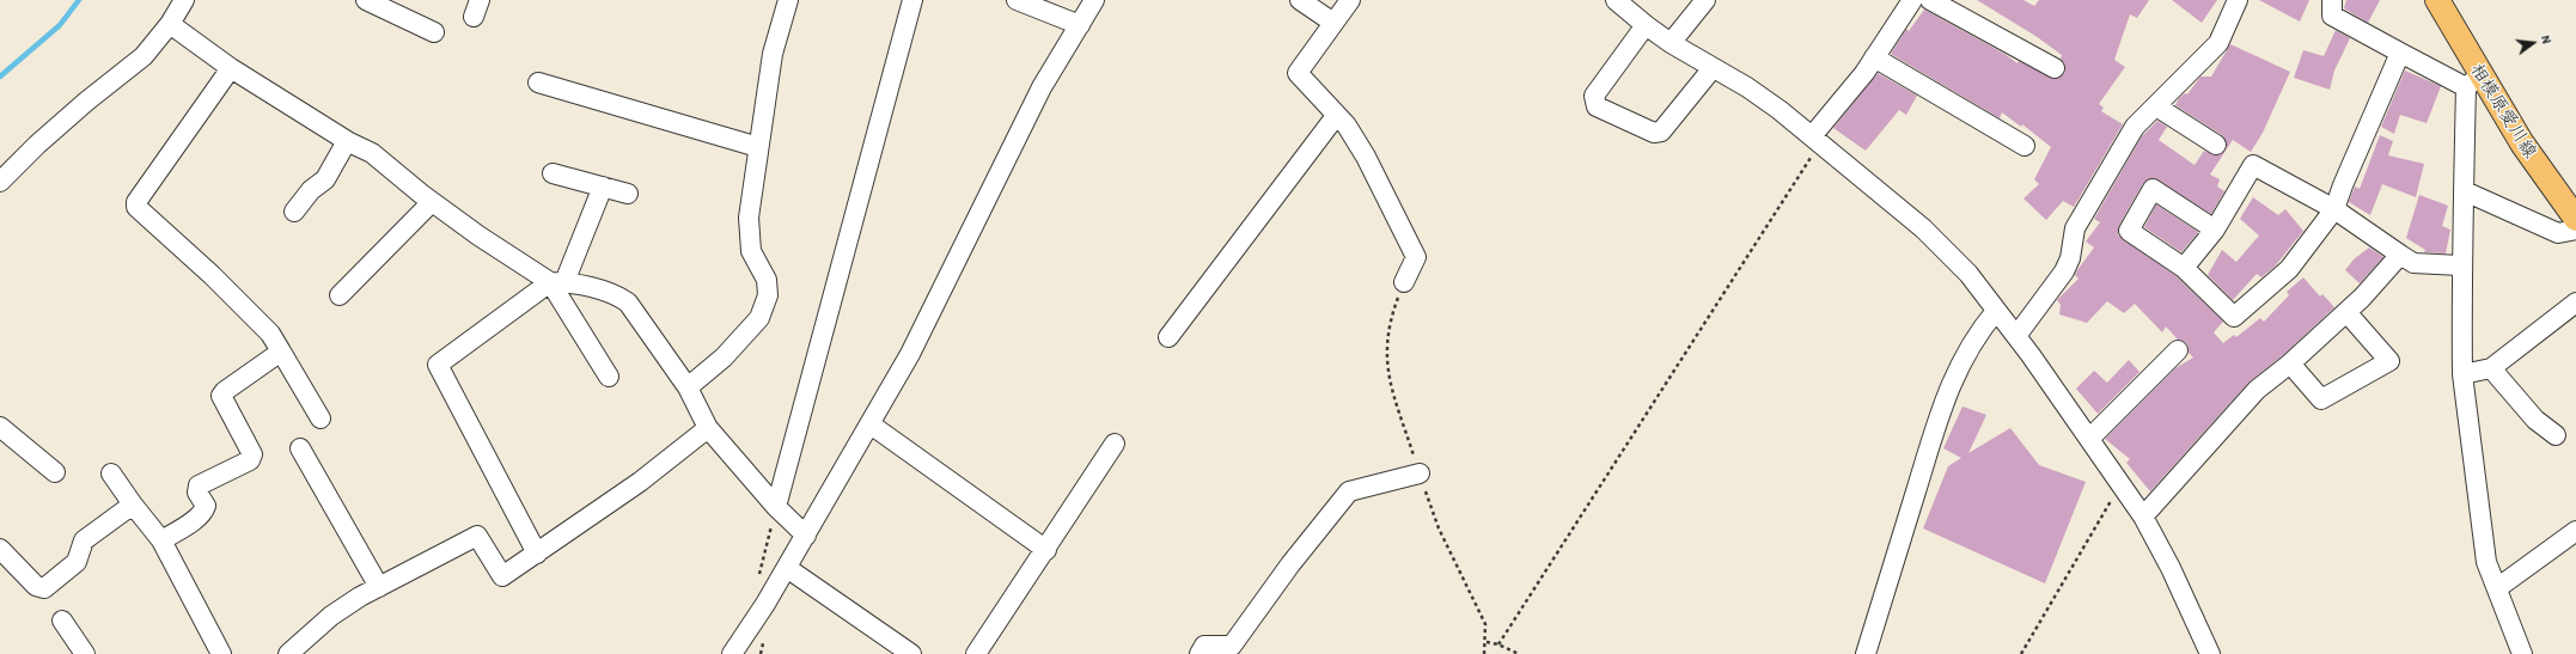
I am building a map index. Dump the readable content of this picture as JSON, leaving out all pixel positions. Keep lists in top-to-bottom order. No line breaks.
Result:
{"streets":{"main road":["相模原愛川線"]},"north":"right"}
